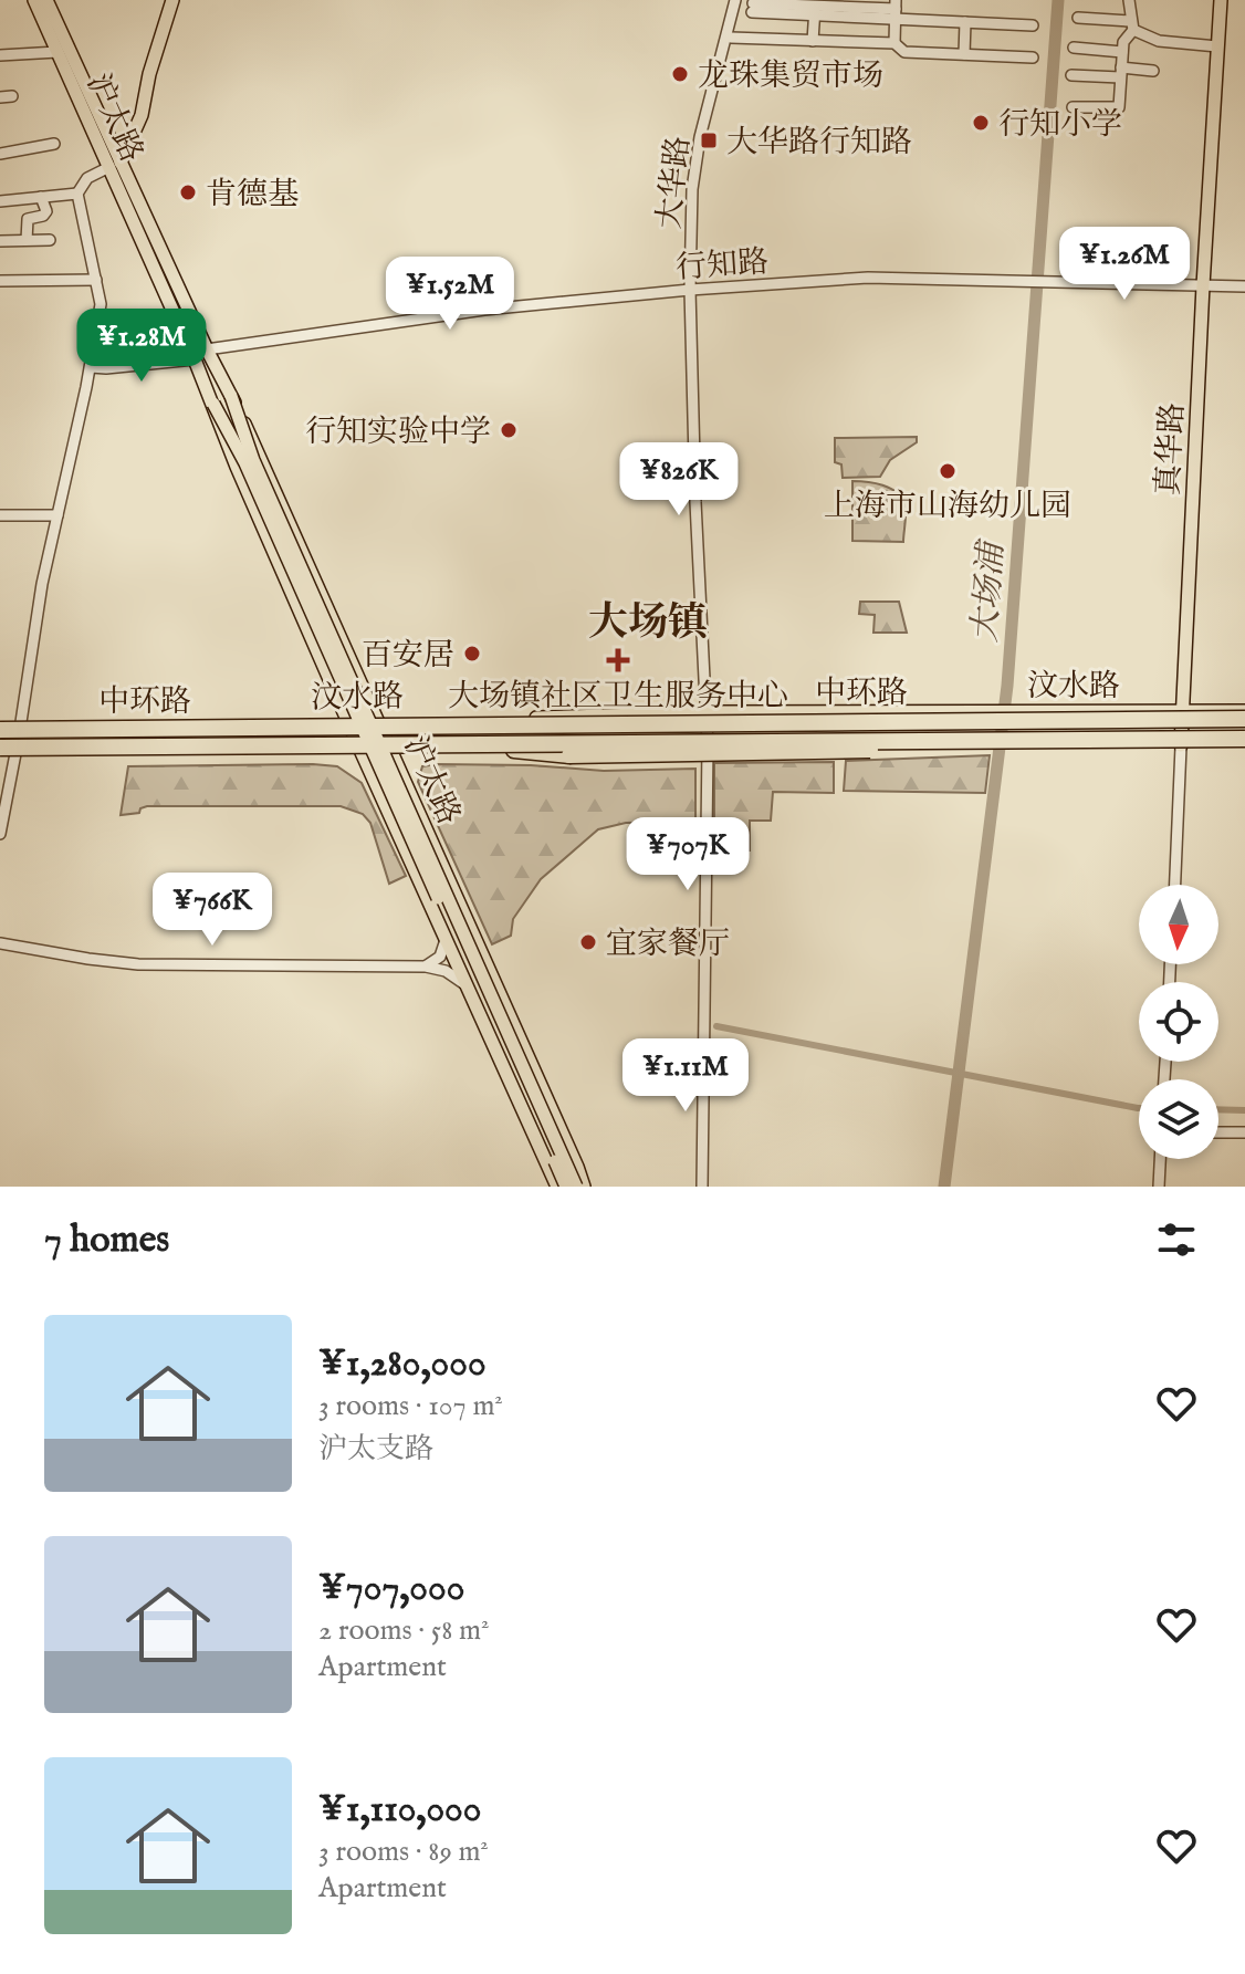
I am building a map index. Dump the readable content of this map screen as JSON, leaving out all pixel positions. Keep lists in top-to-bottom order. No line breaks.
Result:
{"streets":{"highway":["中环路"],"main road":["沪太路","真华路","汶水路"],"street":["大华路","行知路"]},"crossings":[["沪太路","行知路"],["沪太路","汶水路"],["大华路","行知路"],["大华路","汶水路"],["行知路","真华路"],["真华路","汶水路"],["汶水路","中环路"]],"districts":["大场镇"],"water":["大场浦"],"places":{"other":["龙珠集贸市场","行知小学","肯德基","行知实验中学","上海市山海幼儿园","百安居","宜家餐厅"],"transit":["大华路行知路"],"health":["大场镇社区卫生服务中心"]},"north":"bottom","page":{"price":["¥1.26M","¥1.52M","¥1.28M","¥826K","¥707K","¥766K","¥1.11M"],"heading":"7 homes","list":[{"name":"¥1,280,000","note":"3 rooms · 107 m² · 沪太支路"},{"name":"¥707,000","note":"2 rooms · 58 m² · Apartment"},{"name":"¥1,110,000","note":"3 rooms · 89 m² · Apartment"}]}}
